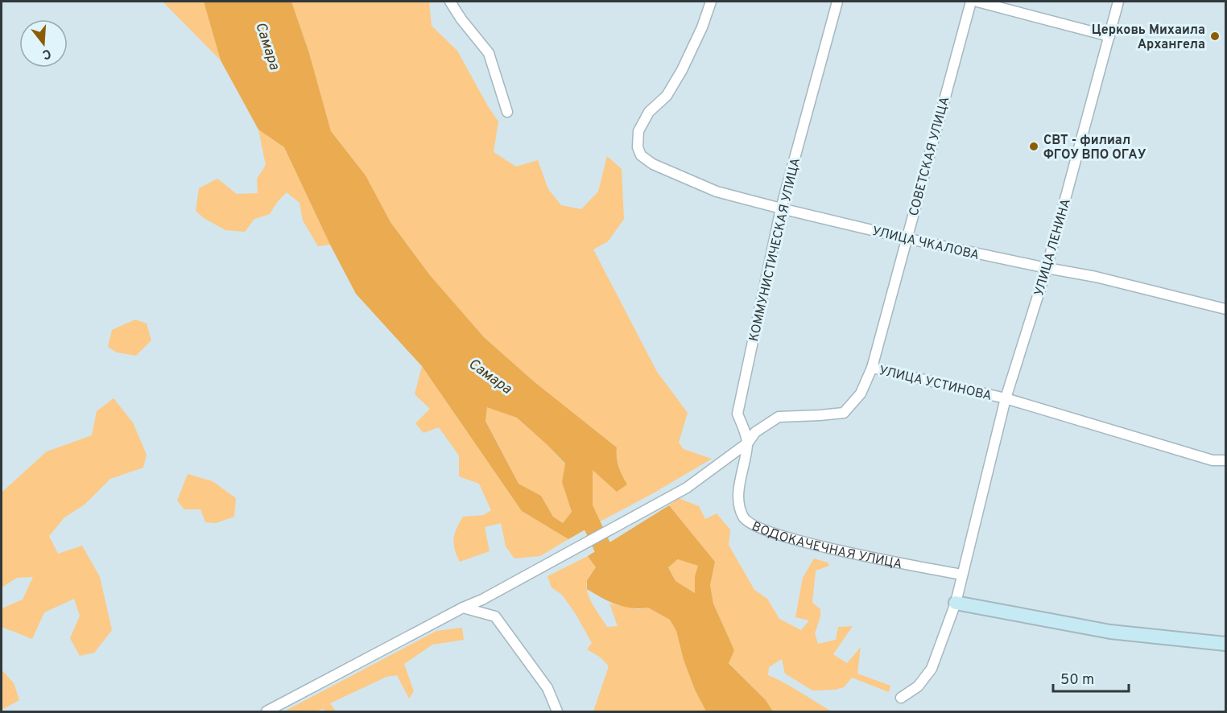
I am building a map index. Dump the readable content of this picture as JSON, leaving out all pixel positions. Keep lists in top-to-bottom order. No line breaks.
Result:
{"streets":{"street":["СОВЕТСКАЯ УЛИЦА","УЛИЦА ЧКАЛОВА","УЛИЦА ЛЕНИНА","КОММУНИСТИЧЕСКАЯ УЛИЦА","УЛИЦА УСТИНОВА","ВОДОКАЧЕЧНАЯ УЛИЦА"]},"crossings":[["СОВЕТСКАЯ УЛИЦА","УЛИЦА ЧКАЛОВА"],["СОВЕТСКАЯ УЛИЦА","УЛИЦА УСТИНОВА"],["УЛИЦА ЧКАЛОВА","УЛИЦА ЛЕНИНА"],["УЛИЦА ЧКАЛОВА","КОММУНИСТИЧЕСКАЯ УЛИЦА"],["УЛИЦА ЛЕНИНА","УЛИЦА УСТИНОВА"],["УЛИЦА ЛЕНИНА","ВОДОКАЧЕЧНАЯ УЛИЦА"],["КОММУНИСТИЧЕСКАЯ УЛИЦА","УЛИЦА УСТИНОВА"],["КОММУНИСТИЧЕСКАЯ УЛИЦА","ВОДОКАЧЕЧНАЯ УЛИЦА"],["УЛИЦА УСТИНОВА","ВОДОКАЧЕЧНАЯ УЛИЦА"]],"water":["Самара"],"places":["Церковь Михаила Архангела","СВТ - филиал ФГОУ ВПО ОГАУ"],"scale_bar":"50 m","north":"bottom"}
